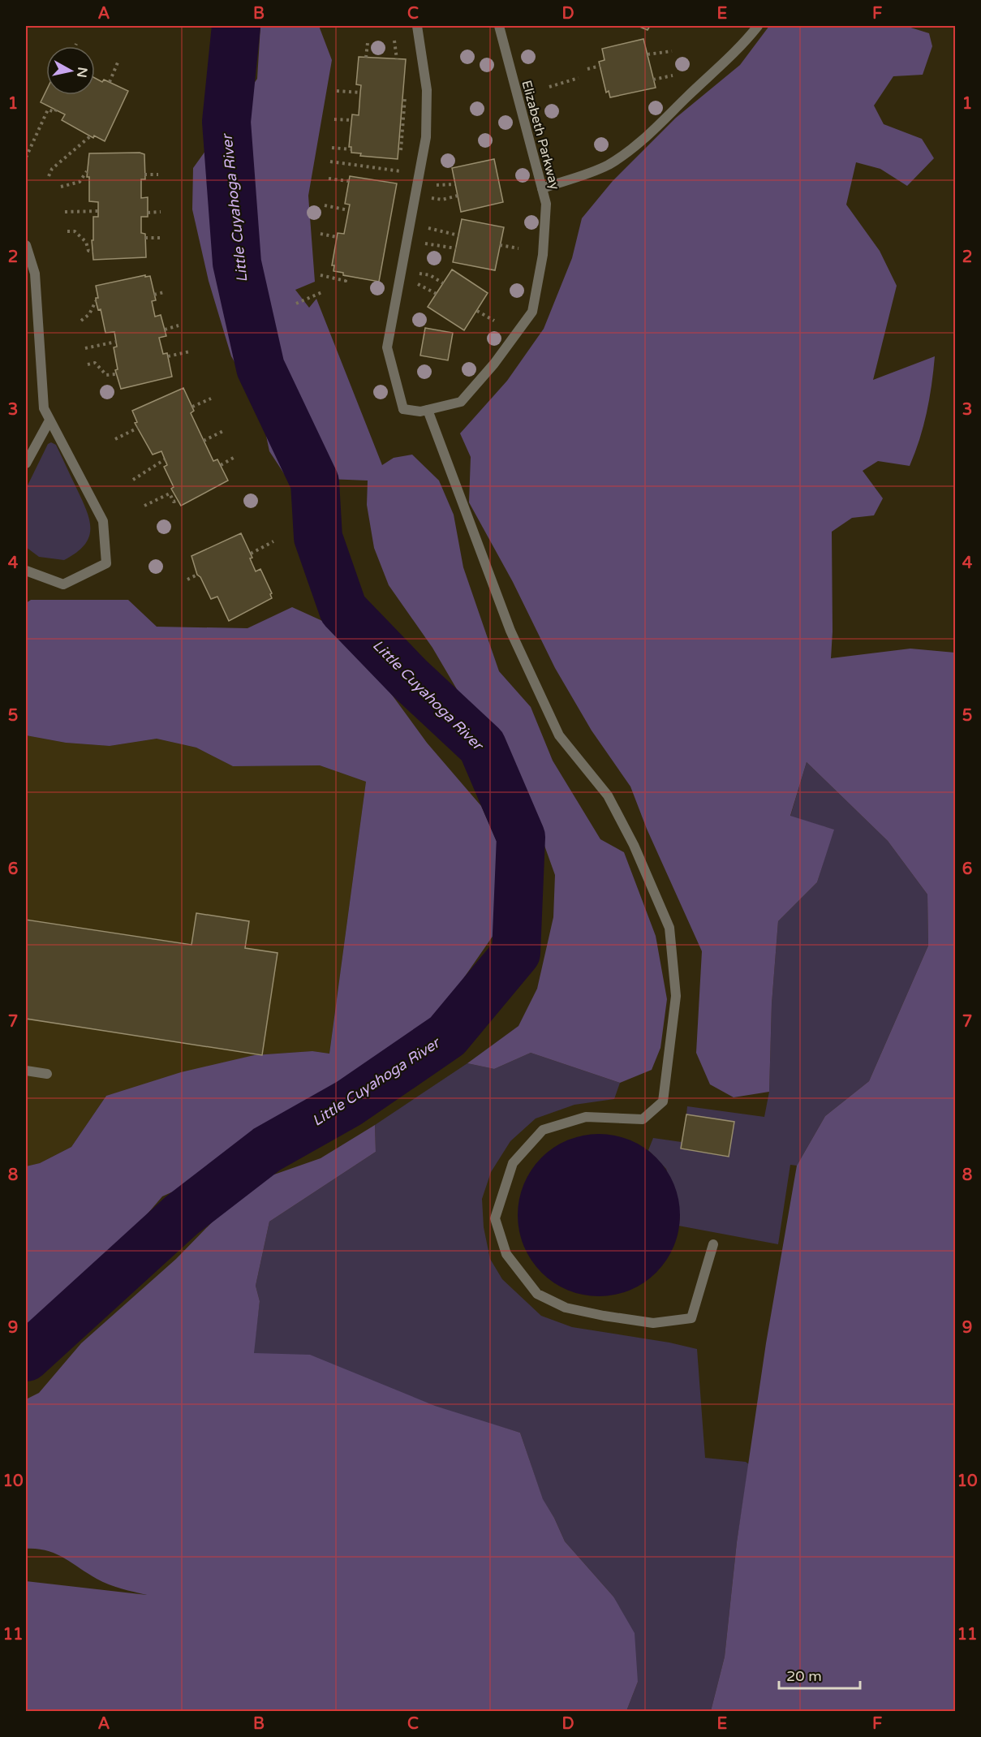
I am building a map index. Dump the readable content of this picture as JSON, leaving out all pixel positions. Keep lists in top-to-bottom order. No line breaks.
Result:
{"streets":{"street":["Elizabeth Parkway"]},"water":["Little Cuyahoga River"],"scale_bar":"20 m","north":"right","grid":{"columns":["A","B","C","D","E","F"],"rows":["1","2","3","4","5","6","7","8","9","10","11"]}}
